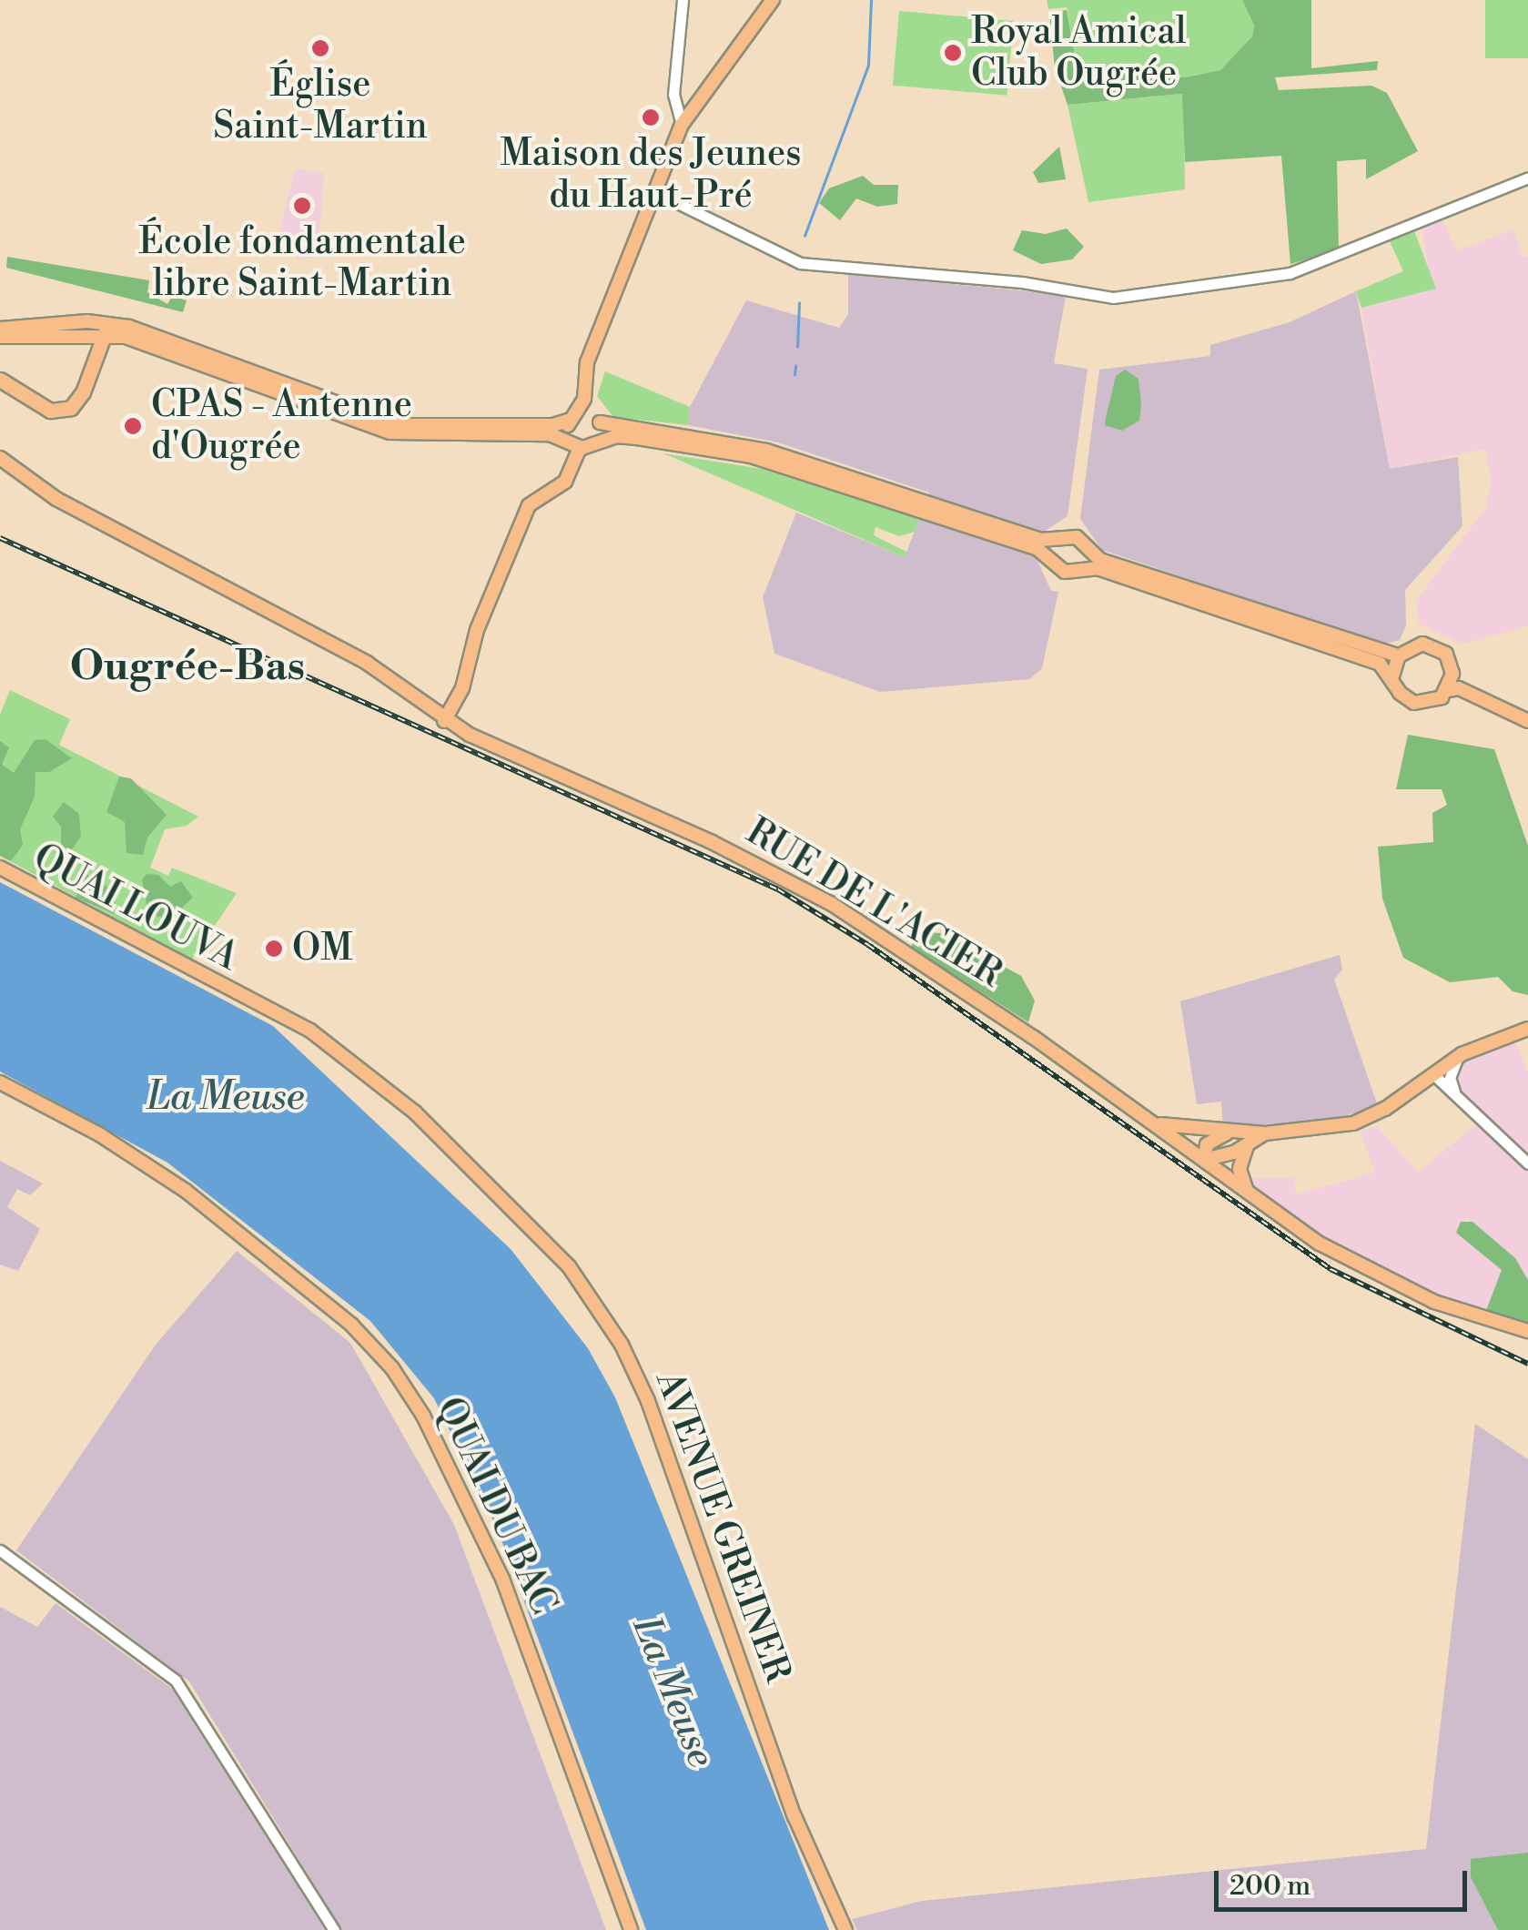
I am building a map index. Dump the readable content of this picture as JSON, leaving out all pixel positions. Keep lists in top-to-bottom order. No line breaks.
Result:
{"streets":{"main road":["RUE DE L'ACIER","QUAI LOUVA","QUAI DU BAC","AVENUE GREINER"]},"crossings":[["QUAI LOUVA","AVENUE GREINER"]],"districts":["Ougrée-Bas"],"water":["La Meuse"],"places":["Église Saint-Martin","Royal Amical Club Ougrée","Maison des Jeunes du Haut-Pré","École fondamentale libre Saint-Martin","CPAS - Antenne d'Ougrée","OM"],"scale_bar":"200 m"}
